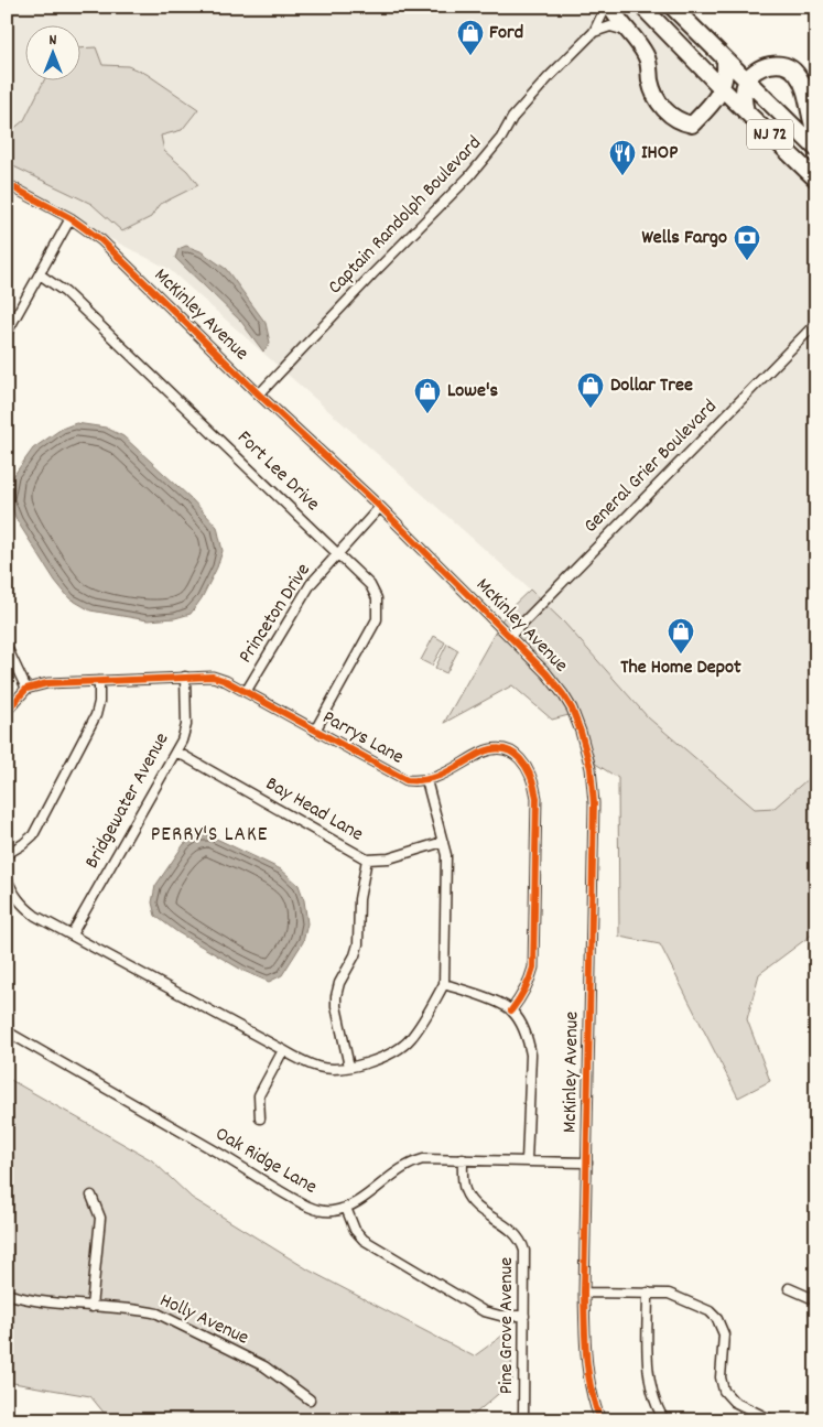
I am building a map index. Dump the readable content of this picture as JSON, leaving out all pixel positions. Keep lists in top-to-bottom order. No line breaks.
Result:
{"streets":{"highway":["NJ 72"],"street":["Captain Randolph Boulevard","McKinley Avenue","General Grier Boulevard","Fort Lee Drive","Princeton Drive","Parrys Lane","Bridgewater Avenue","Bay Head Lane","Oak Ridge Lane","Holly Avenue","Pine Grove Avenue"]},"crossings":[["Captain Randolph Boulevard","McKinley Avenue"],["McKinley Avenue","General Grier Boulevard"],["McKinley Avenue","Princeton Drive"],["Fort Lee Drive","Princeton Drive"],["Fort Lee Drive","Parrys Lane"],["Princeton Drive","Parrys Lane"],["Parrys Lane","Bridgewater Avenue"],["Bridgewater Avenue","Bay Head Lane"]],"districts":["PERRY'S LAKE"],"places":{"shop":["Ford","Dollar Tree","Lowe's","The Home Depot"],"restaurant":["IHOP"],"bank":["Wells Fargo"]},"north":"top"}
